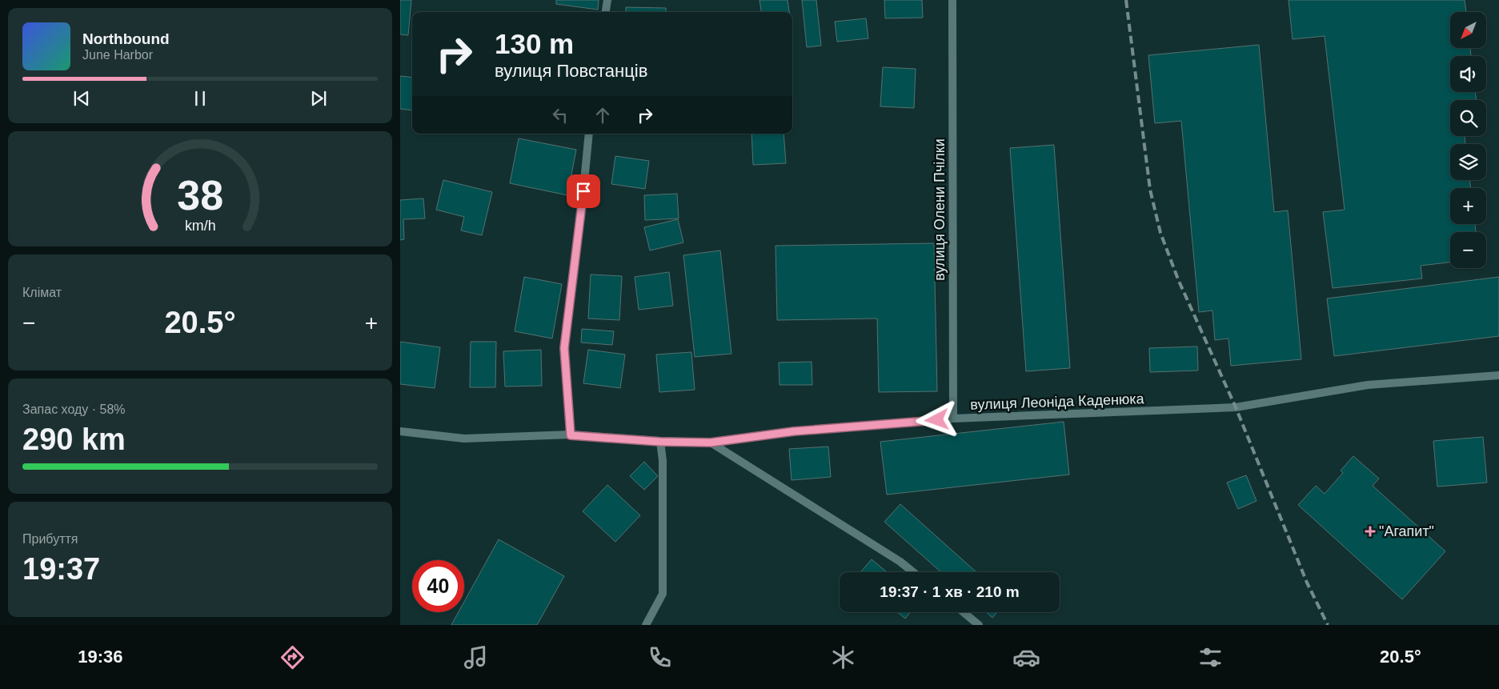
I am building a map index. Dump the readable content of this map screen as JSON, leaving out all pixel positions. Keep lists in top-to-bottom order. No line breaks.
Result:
{"streets":{"street":["вулиця Олени Пчілки","вулиця Леоніда Каденюка"]},"crossings":[["вулиця Олени Пчілки","вулиця Леоніда Каденюка"]],"places":{"health":["\"Агапит\""]},"north":"bottom left","page":{"map_buttons":["+","−"],"turn":["130 m","вулиця Повстанців"],"song":["Northbound","June Harbor"],"tile":["Клімат",["Запас ходу · 58%","290 km"],["Прибуття","19:37"]],"heat":["−","20.5°","+"],"limit":"40","trip":"19:37 · 1 хв · 210 m","tabs":["19:36","20.5°"],"gauge":["38","km/h"]}}
